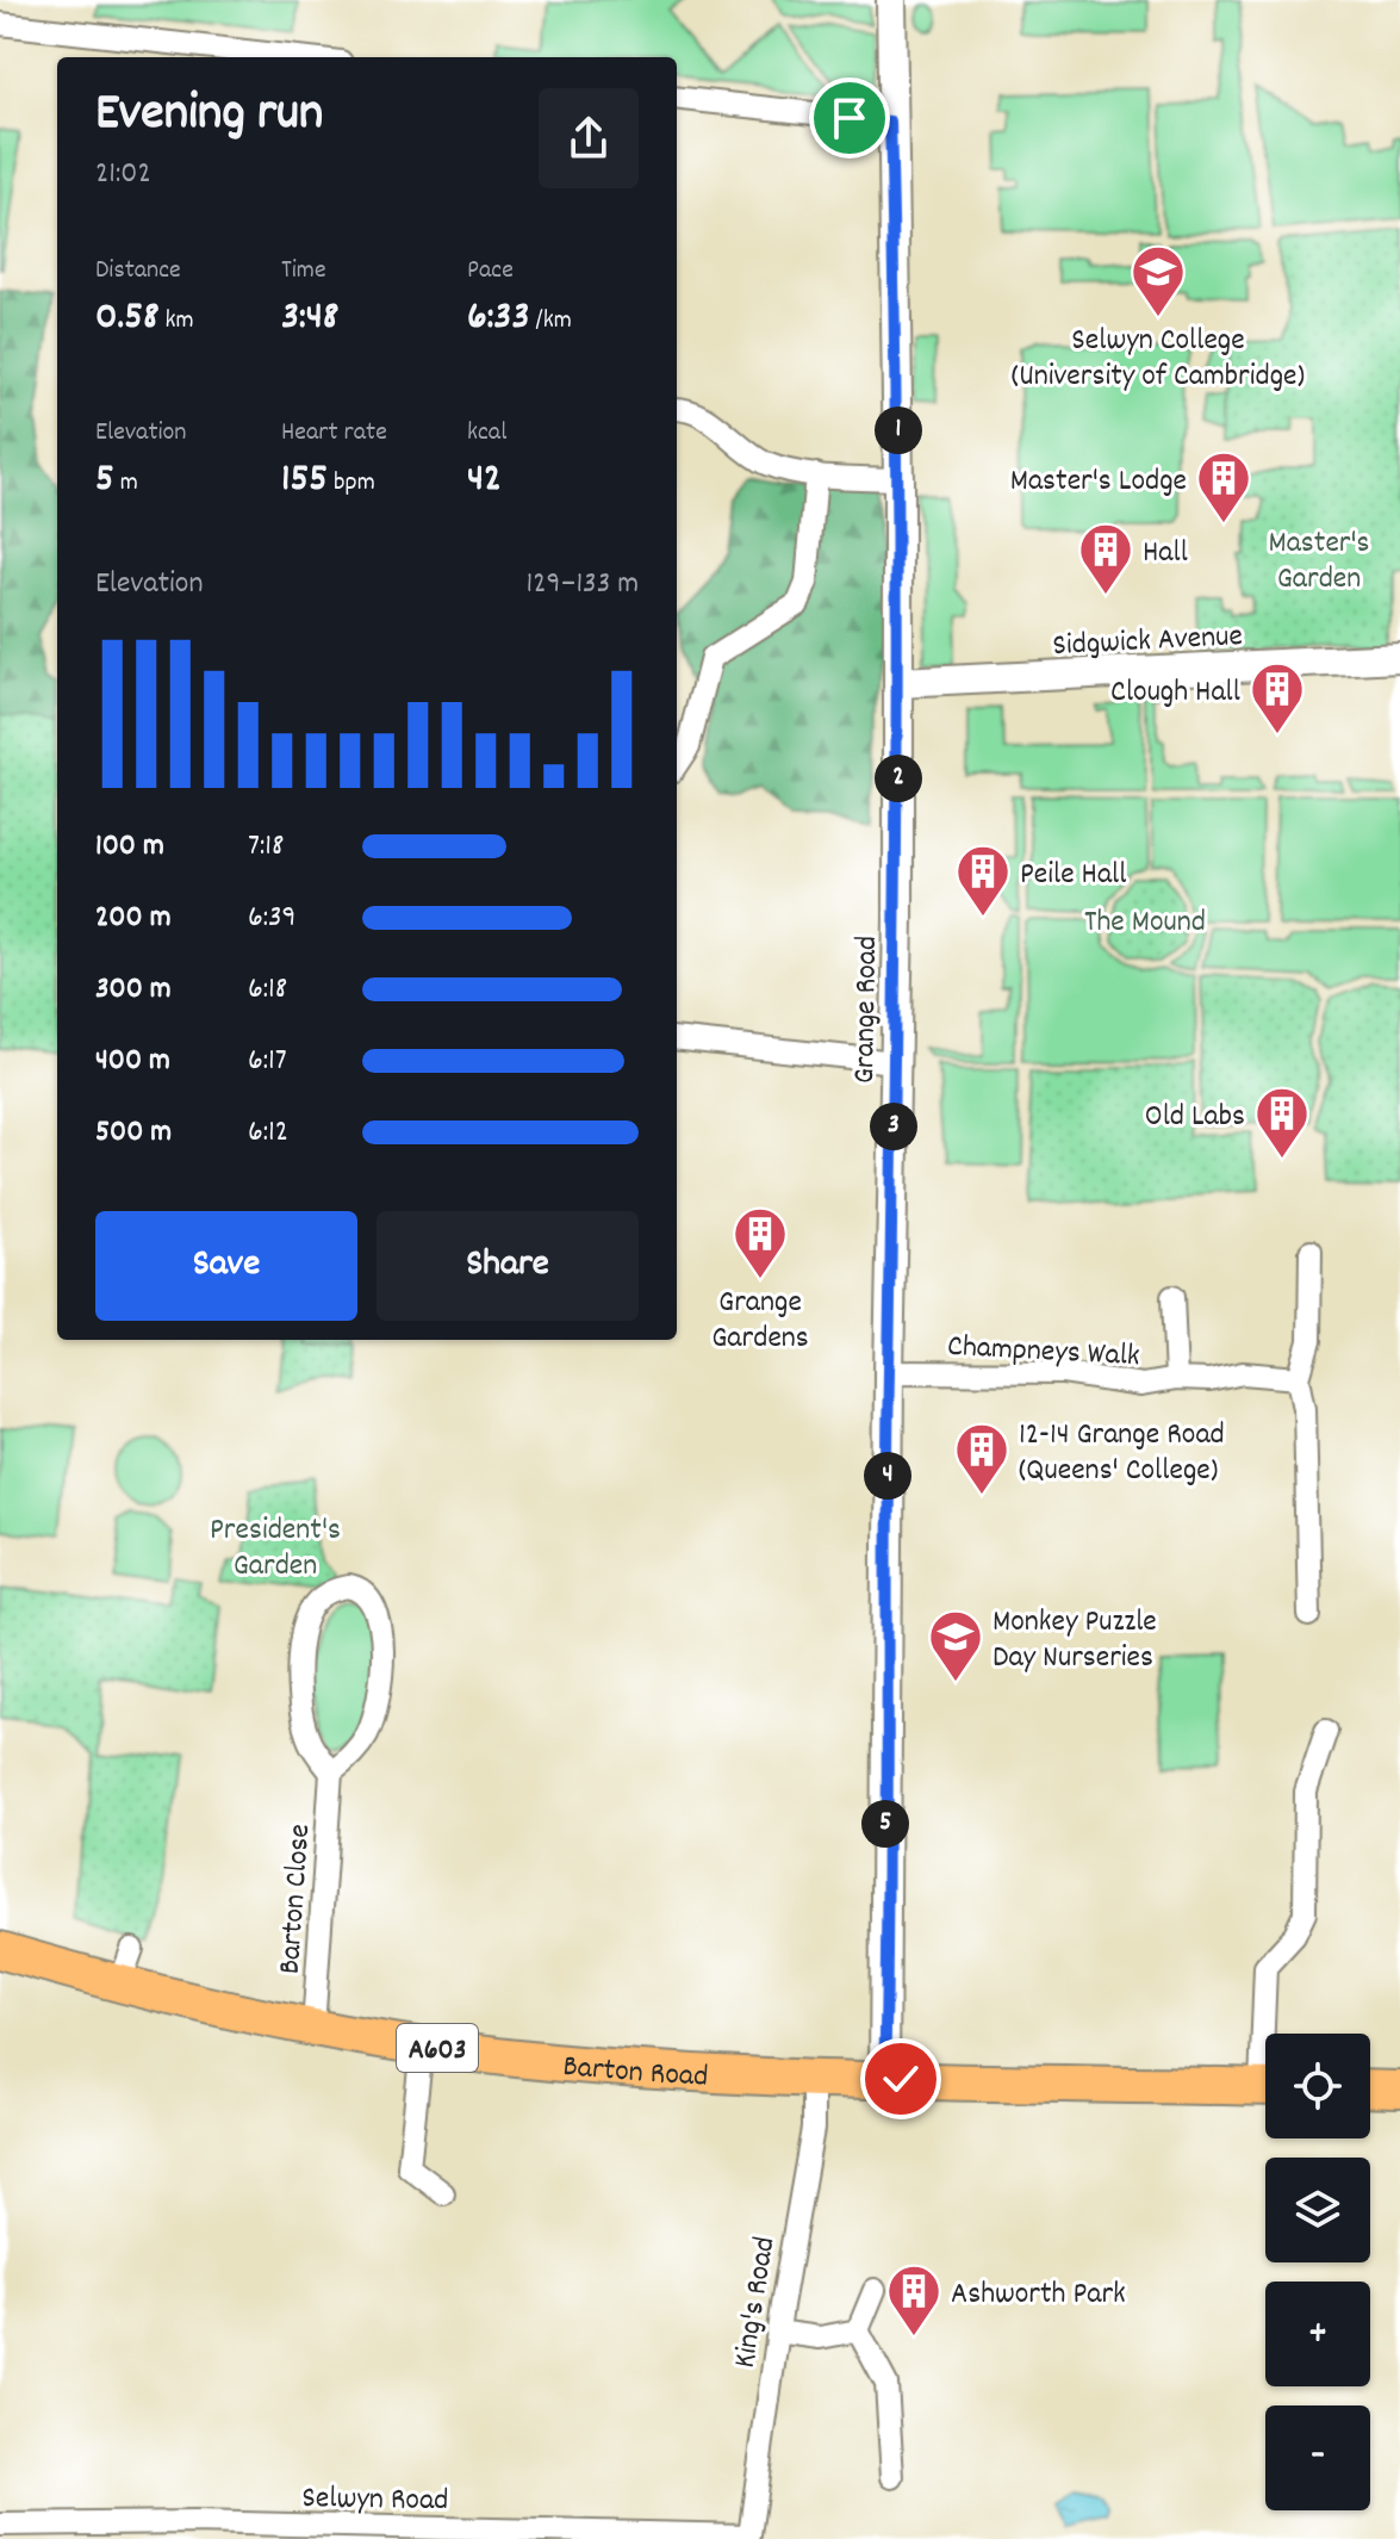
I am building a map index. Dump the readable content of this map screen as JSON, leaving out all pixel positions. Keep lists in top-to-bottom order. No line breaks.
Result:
{"streets":{"main road":["A603","Barton Road"],"street":["Sidgwick Avenue","Grange Road","Champneys Walk","Barton Close","King's Road","Selwyn Road"]},"crossings":[["Sidgwick Avenue","Grange Road"],["Grange Road","Champneys Walk"],["Grange Road","Barton Road"],["Barton Close","Barton Road"],["Barton Road","King's Road"],["King's Road","Selwyn Road"]],"parks":["Master's Garden","The Mound","President's Garden"],"places":{"school or university":["Selwyn College (University of Cambridge)","Monkey Puzzle Day Nurseries"],"building":["Master's Lodge","Hall","Clough Hall","Peile Hall","Old Labs","Grange Gardens","12-14 Grange Road (Queens' College)","Ashworth Park"]},"page":{"heading":["Evening run","21:02"],"stats":[["Distance","0.58 km"],["Time","3:48"],["Pace","6:33 /km"],["Elevation","5 m"],["Heart rate","155 bpm"],["kcal","42"]],"pins":["1","2","3","4","5"],"chart":["Elevation","129–133 m"],"list":[{"name":"100 m","note":"7:18"},{"name":"200 m","note":"6:39"},{"name":"300 m","note":"6:18"},{"name":"400 m","note":"6:17"},{"name":"500 m","note":"6:12"}],"buttons":["Save","Share"],"map_buttons":["+","−"]}}
